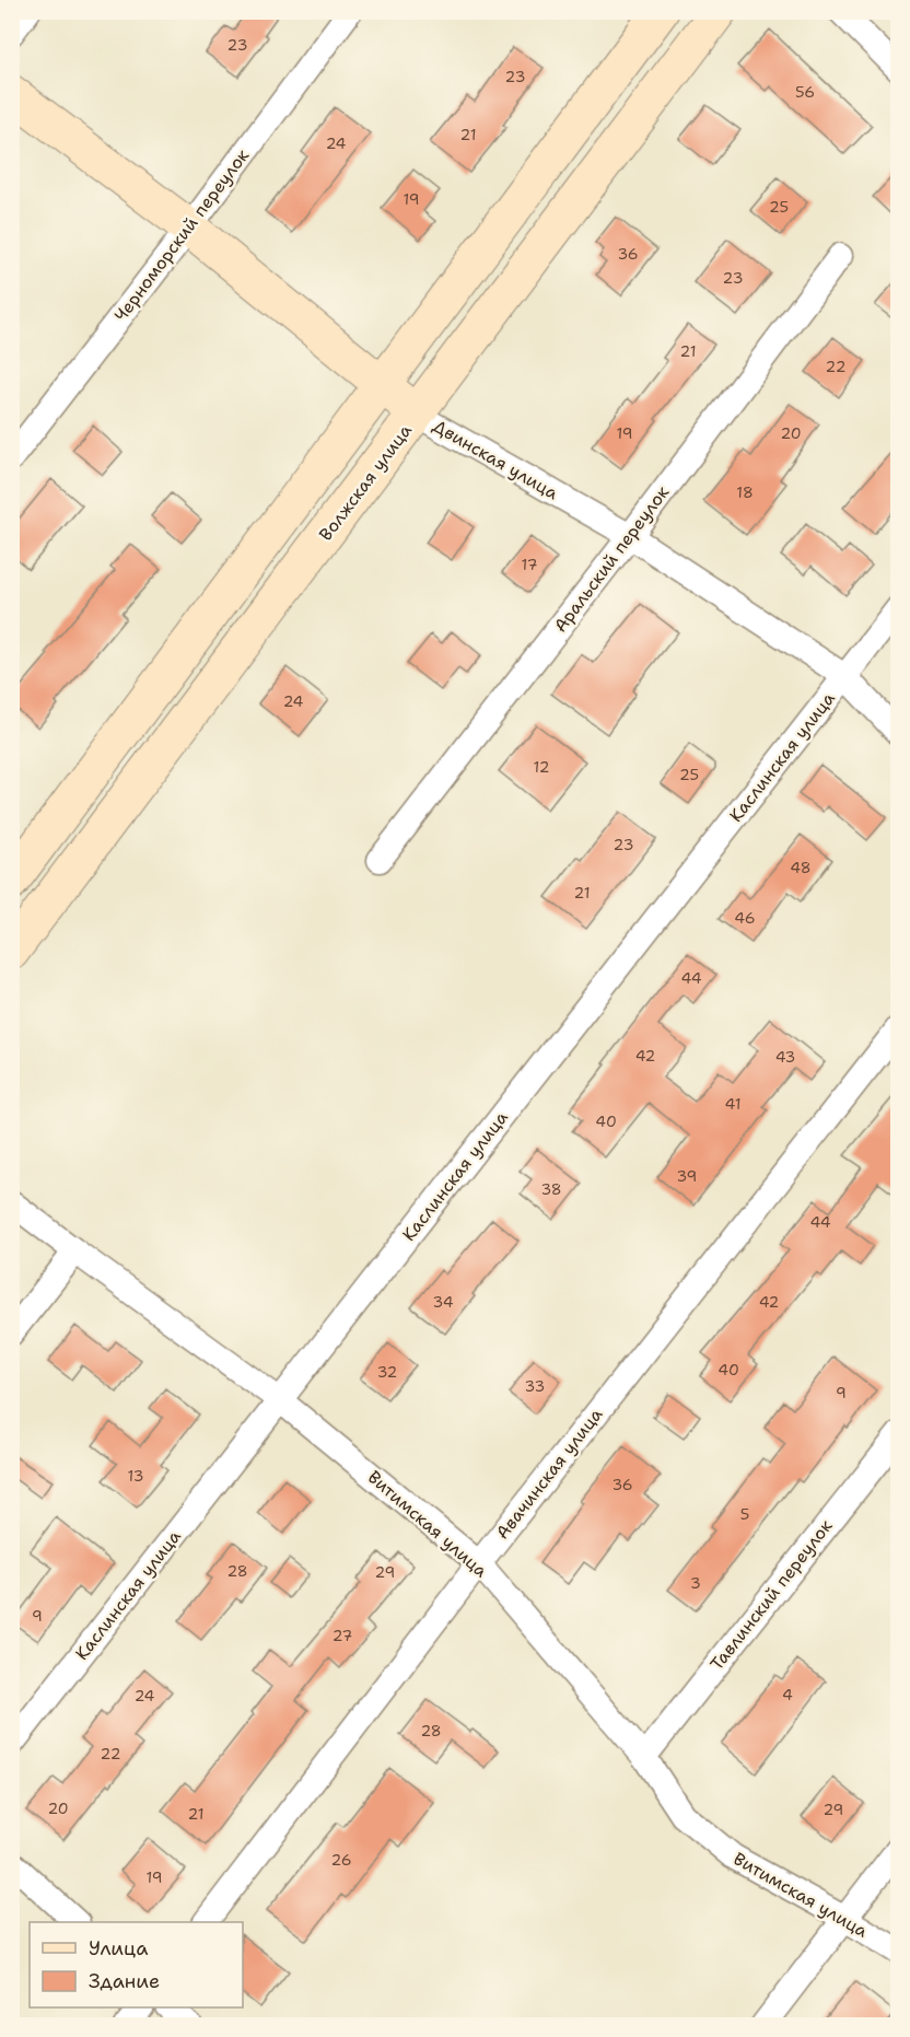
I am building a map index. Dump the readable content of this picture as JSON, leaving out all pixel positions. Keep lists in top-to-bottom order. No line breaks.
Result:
{"streets":{"street":["Черноморский переулок","Двинская улица","Волжская улица","Аральский переулок","Каслинская улица","Авачинская улица","Витимская улица","Тавлинский переулок"]},"crossings":[["Черноморский переулок","Двинская улица"],["Двинская улица","Волжская улица"],["Двинская улица","Аральский переулок"],["Двинская улица","Каслинская улица"],["Каслинская улица","Витимская улица"],["Авачинская улица","Витимская улица"],["Витимская улица","Тавлинский переулок"]],"house_numbers":["23","23","56","21","24","19","25","36","23","21","22","19","20","18","17","24","12","25","23","48","21","46","44","42","43","41","40","39","38","44","34","42","40","32","33","9","13","36","5","28","29","3","9","27","4","24","28","22","20","29","21","26","19"],"legend":["Улица","Здание"]}
